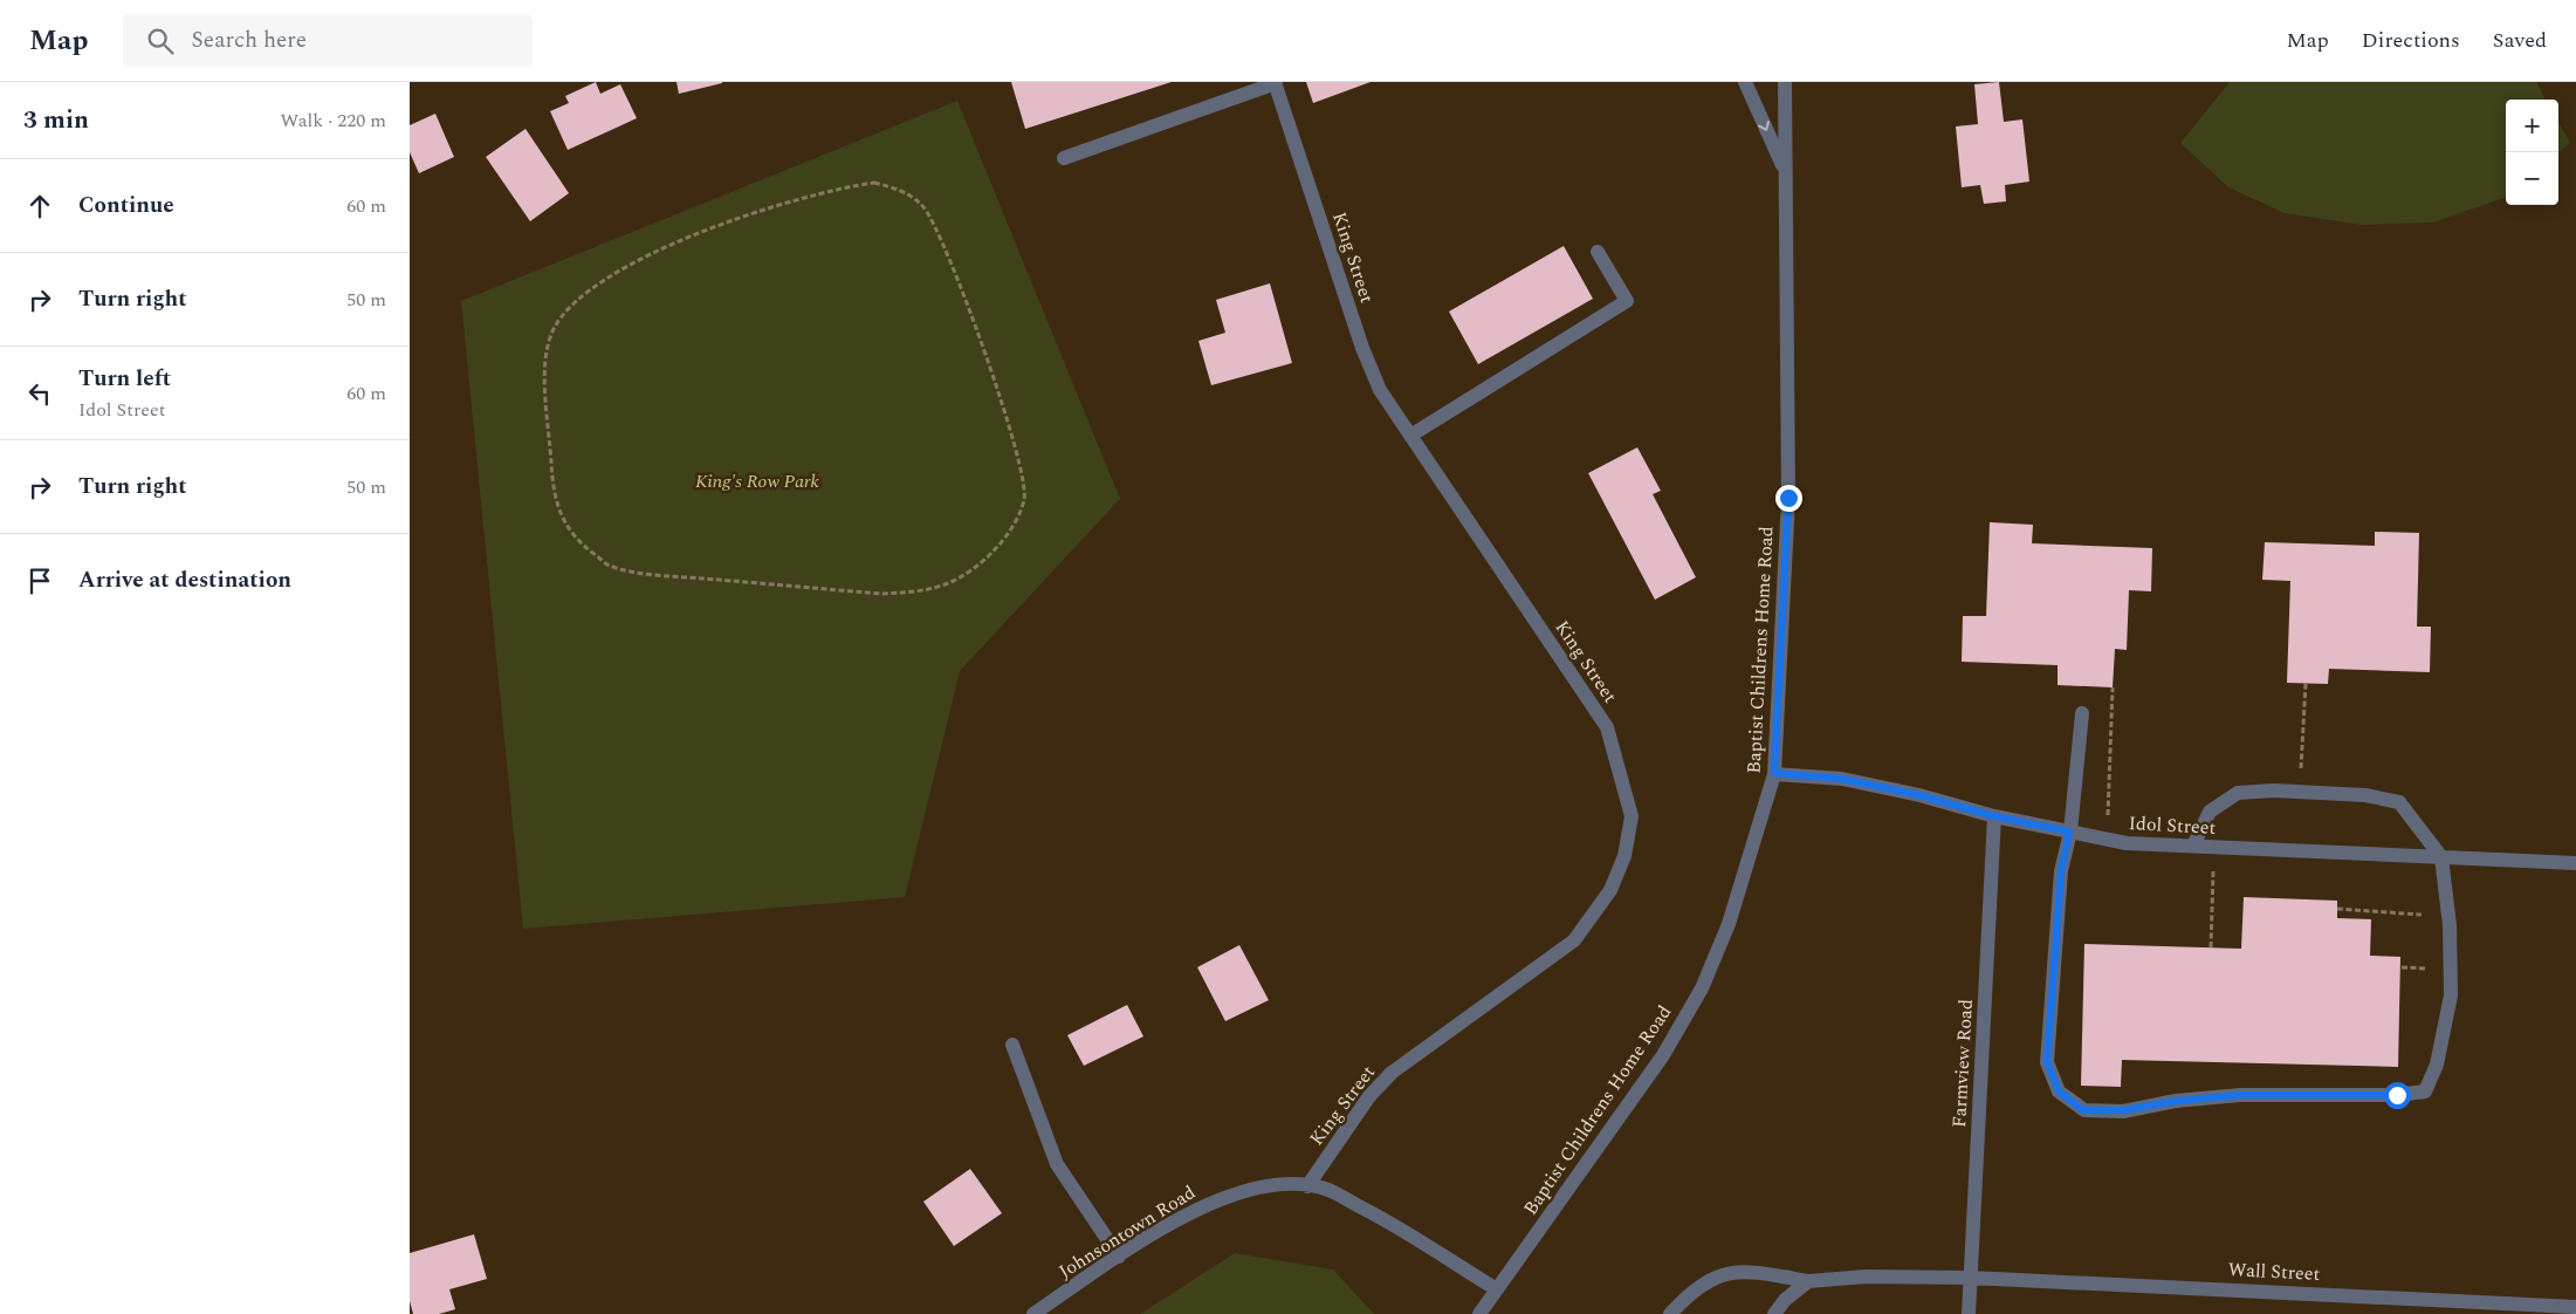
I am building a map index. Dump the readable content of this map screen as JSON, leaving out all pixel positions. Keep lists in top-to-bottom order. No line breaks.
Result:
{"streets":{"street":["King Street","Baptist Childrens Home Road","Idol Street","Farmview Road","Johnsontown Road","Wall Street"]},"crossings":[["King Street","Johnsontown Road"],["Baptist Childrens Home Road","Idol Street"],["Baptist Childrens Home Road","Johnsontown Road"],["Idol Street","Farmview Road"],["Farmview Road","Wall Street"]],"parks":["King's Row Park"],"page":{"header":"Map","search":"Search here","nav":["Map","Directions","Saved"],"heading":["3 min","Walk · 220 m"],"map_buttons":["+","−"],"list":[["Continue","60 m"],["Turn right","50 m"],["Turn left","Idol Street","60 m"],["Turn right","50 m"],"Arrive at destination"]}}
